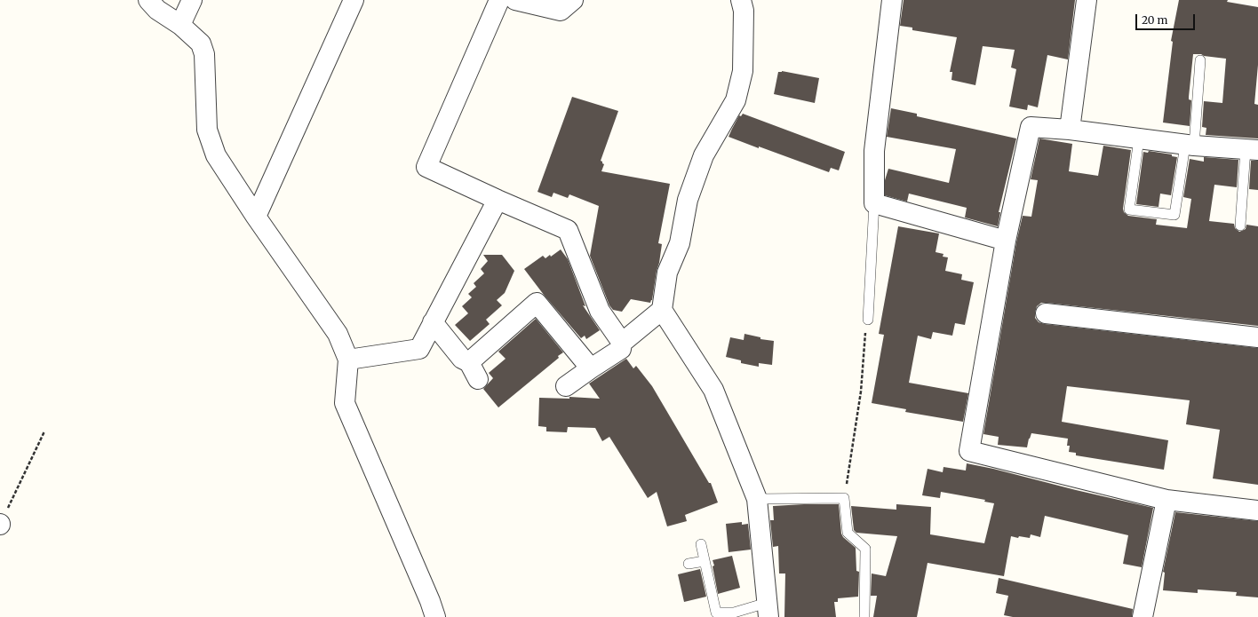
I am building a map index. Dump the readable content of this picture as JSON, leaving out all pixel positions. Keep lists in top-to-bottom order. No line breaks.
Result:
{"scale_bar":"20 m"}
